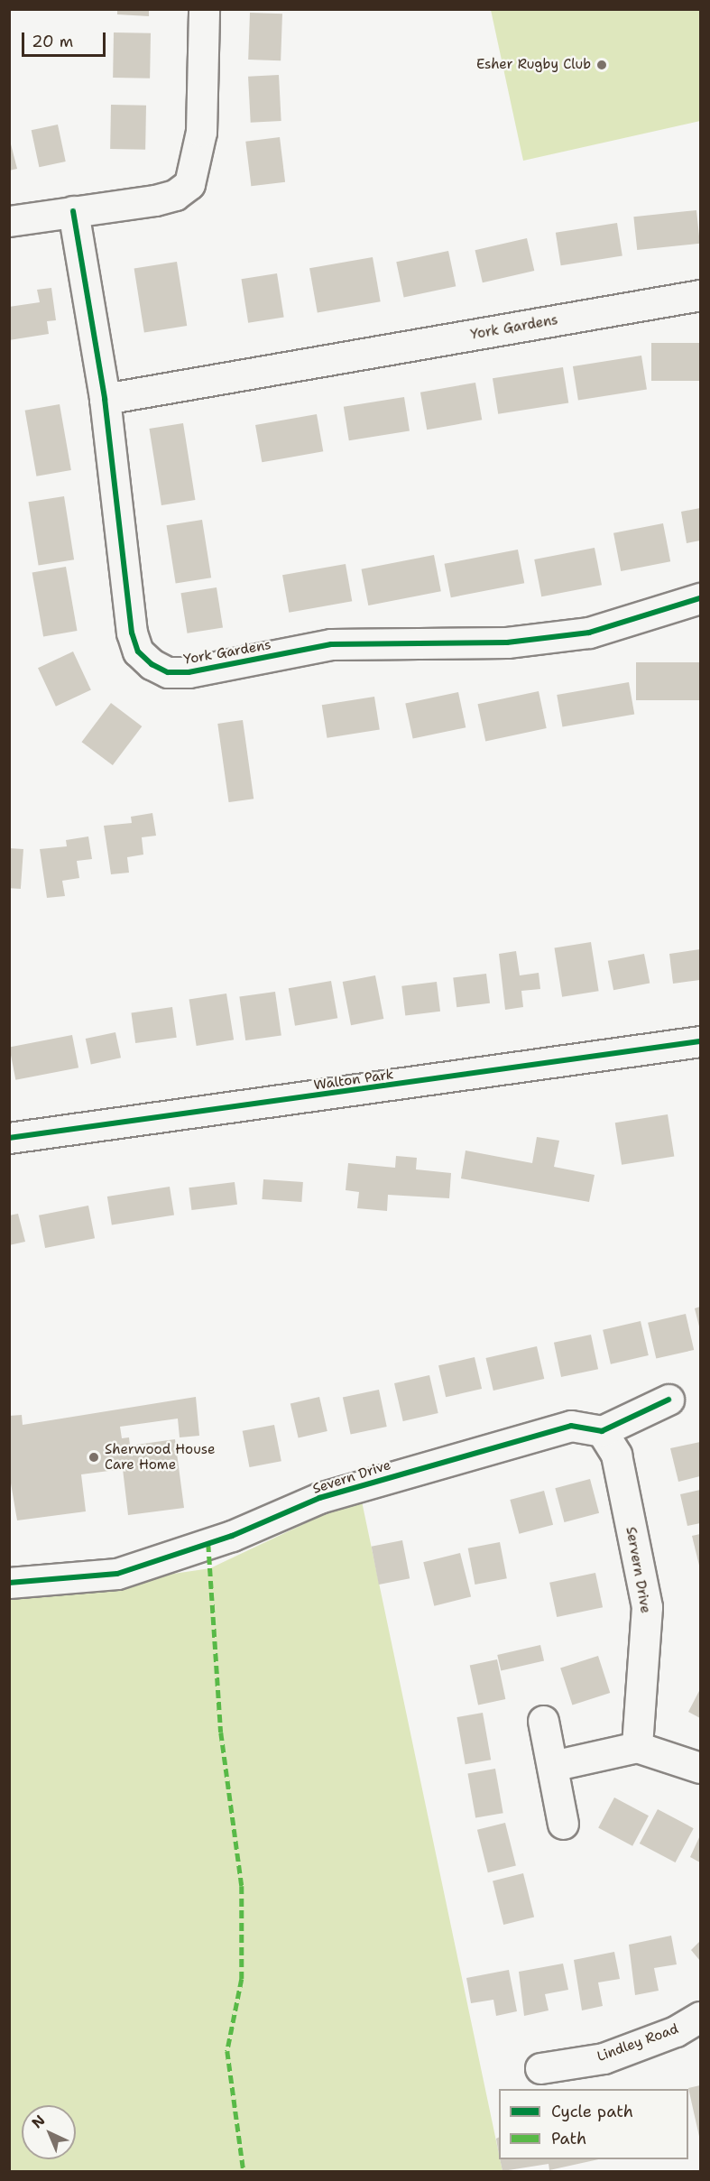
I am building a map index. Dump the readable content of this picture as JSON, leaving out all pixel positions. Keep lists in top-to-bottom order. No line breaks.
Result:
{"streets":{"street":["York Gardens","Walton Park","Severn Drive","Servern Drive","Lindley Road"]},"crossings":[["Severn Drive","Servern Drive"]],"places":["Esher Rugby Club","Sherwood House Care Home"],"legend":["Cycle path","Path"],"scale_bar":"20 m","north":"top left"}
